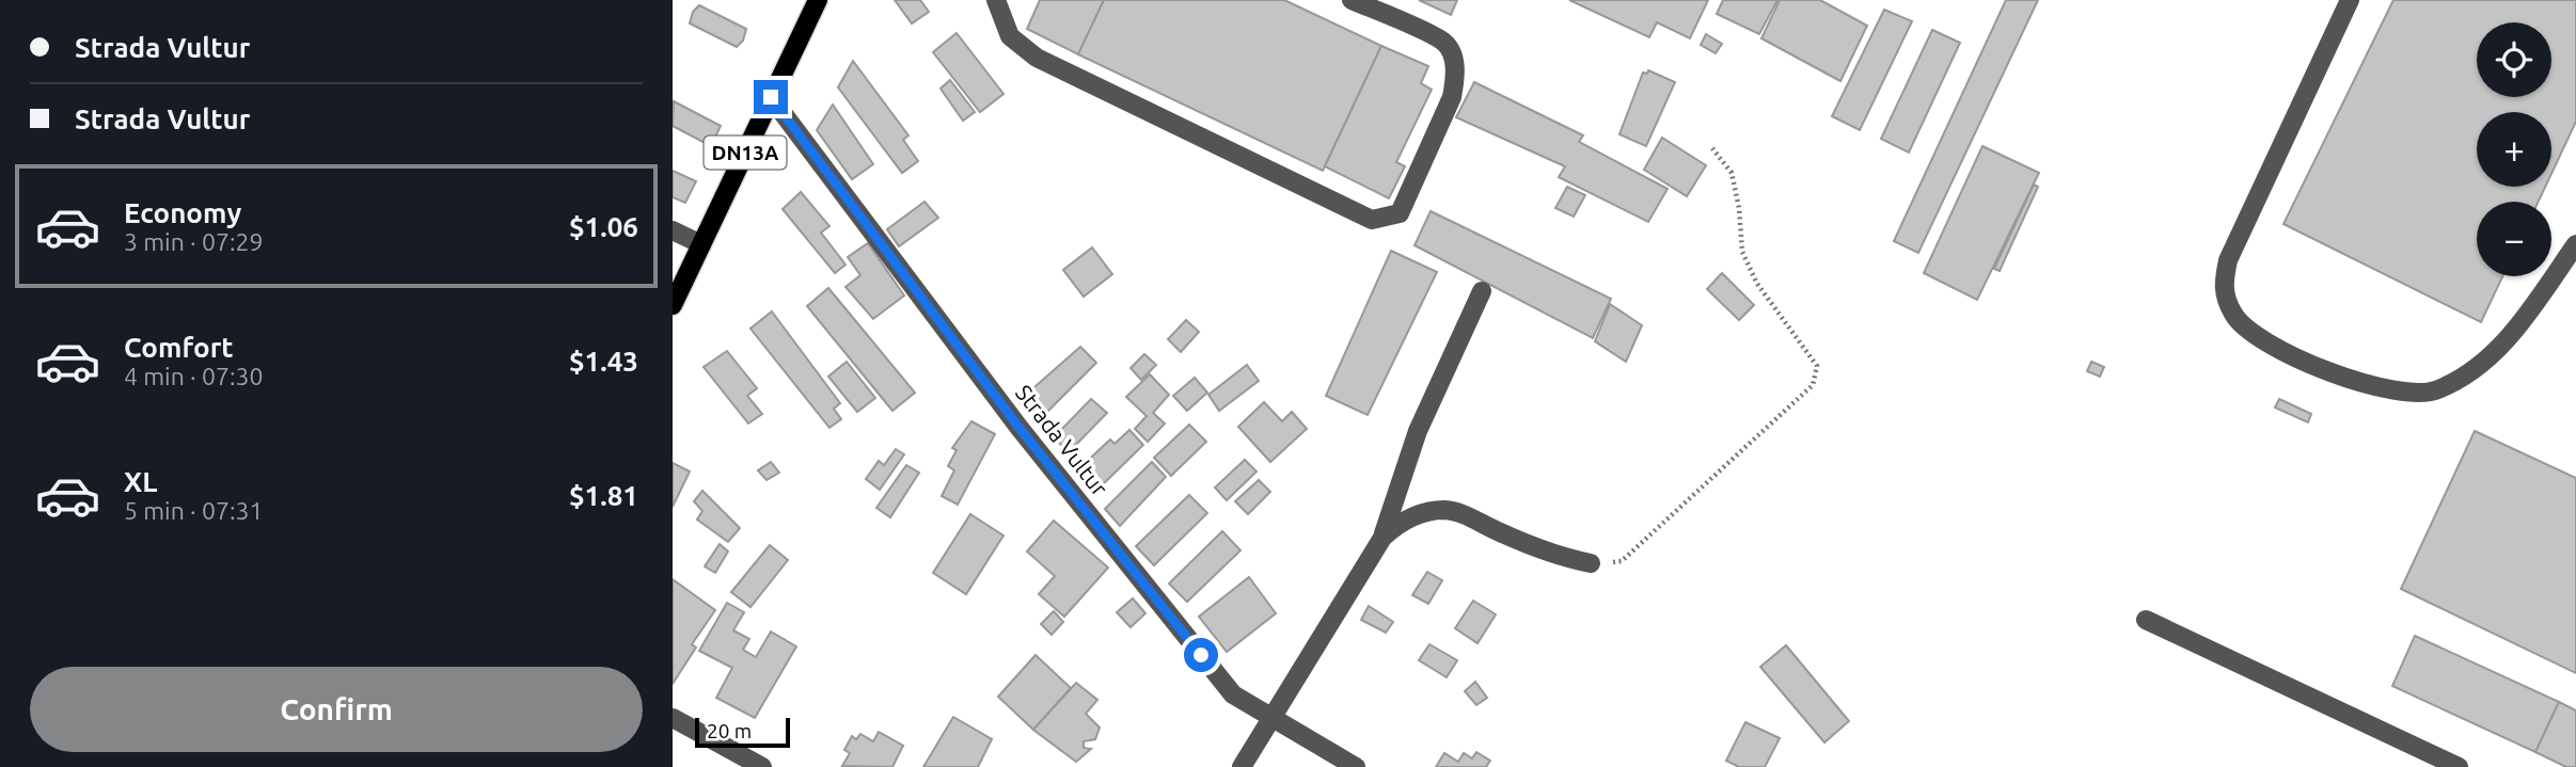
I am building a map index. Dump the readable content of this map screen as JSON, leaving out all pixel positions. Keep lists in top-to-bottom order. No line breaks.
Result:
{"streets":{"main road":["DN13A"],"street":["Strada Vultur"]},"crossings":[["DN13A","Strada Vultur"]],"scale_bar":"20 m","page":{"banner":["Strada Vultur","Strada Vultur"],"map_buttons":["+","−"],"list":[{"name":"Economy","note":"3 min · 07:29","value":"$1.06"},{"name":"Comfort","note":"4 min · 07:30","value":"$1.43"},{"name":"XL","note":"5 min · 07:31","value":"$1.81"}],"buttons":"Confirm","scale":"20 m"}}
